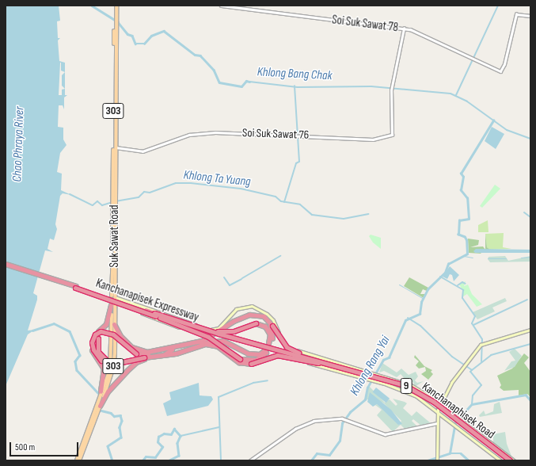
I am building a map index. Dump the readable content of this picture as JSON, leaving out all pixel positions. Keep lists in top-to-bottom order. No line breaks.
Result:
{"streets":{"highway":["Kanchanapisek Expressway","9","Kanchanaphisek Road"],"main road":["303","Suk Sawat Road"],"street":["Soi Suk Sawat 78","Soi Suk Sawat 76"]},"crossings":[["Soi Suk Sawat 78","Soi Suk Sawat 76"],["Soi Suk Sawat 76","Suk Sawat Road"],["Kanchanapisek Expressway","Kanchanaphisek Road"]],"water":["Khlong Bang Chak","Chao Phraya River","Khlong Ta Yuang","Khlong Rang Yai"],"scale_bar":"500 m"}
